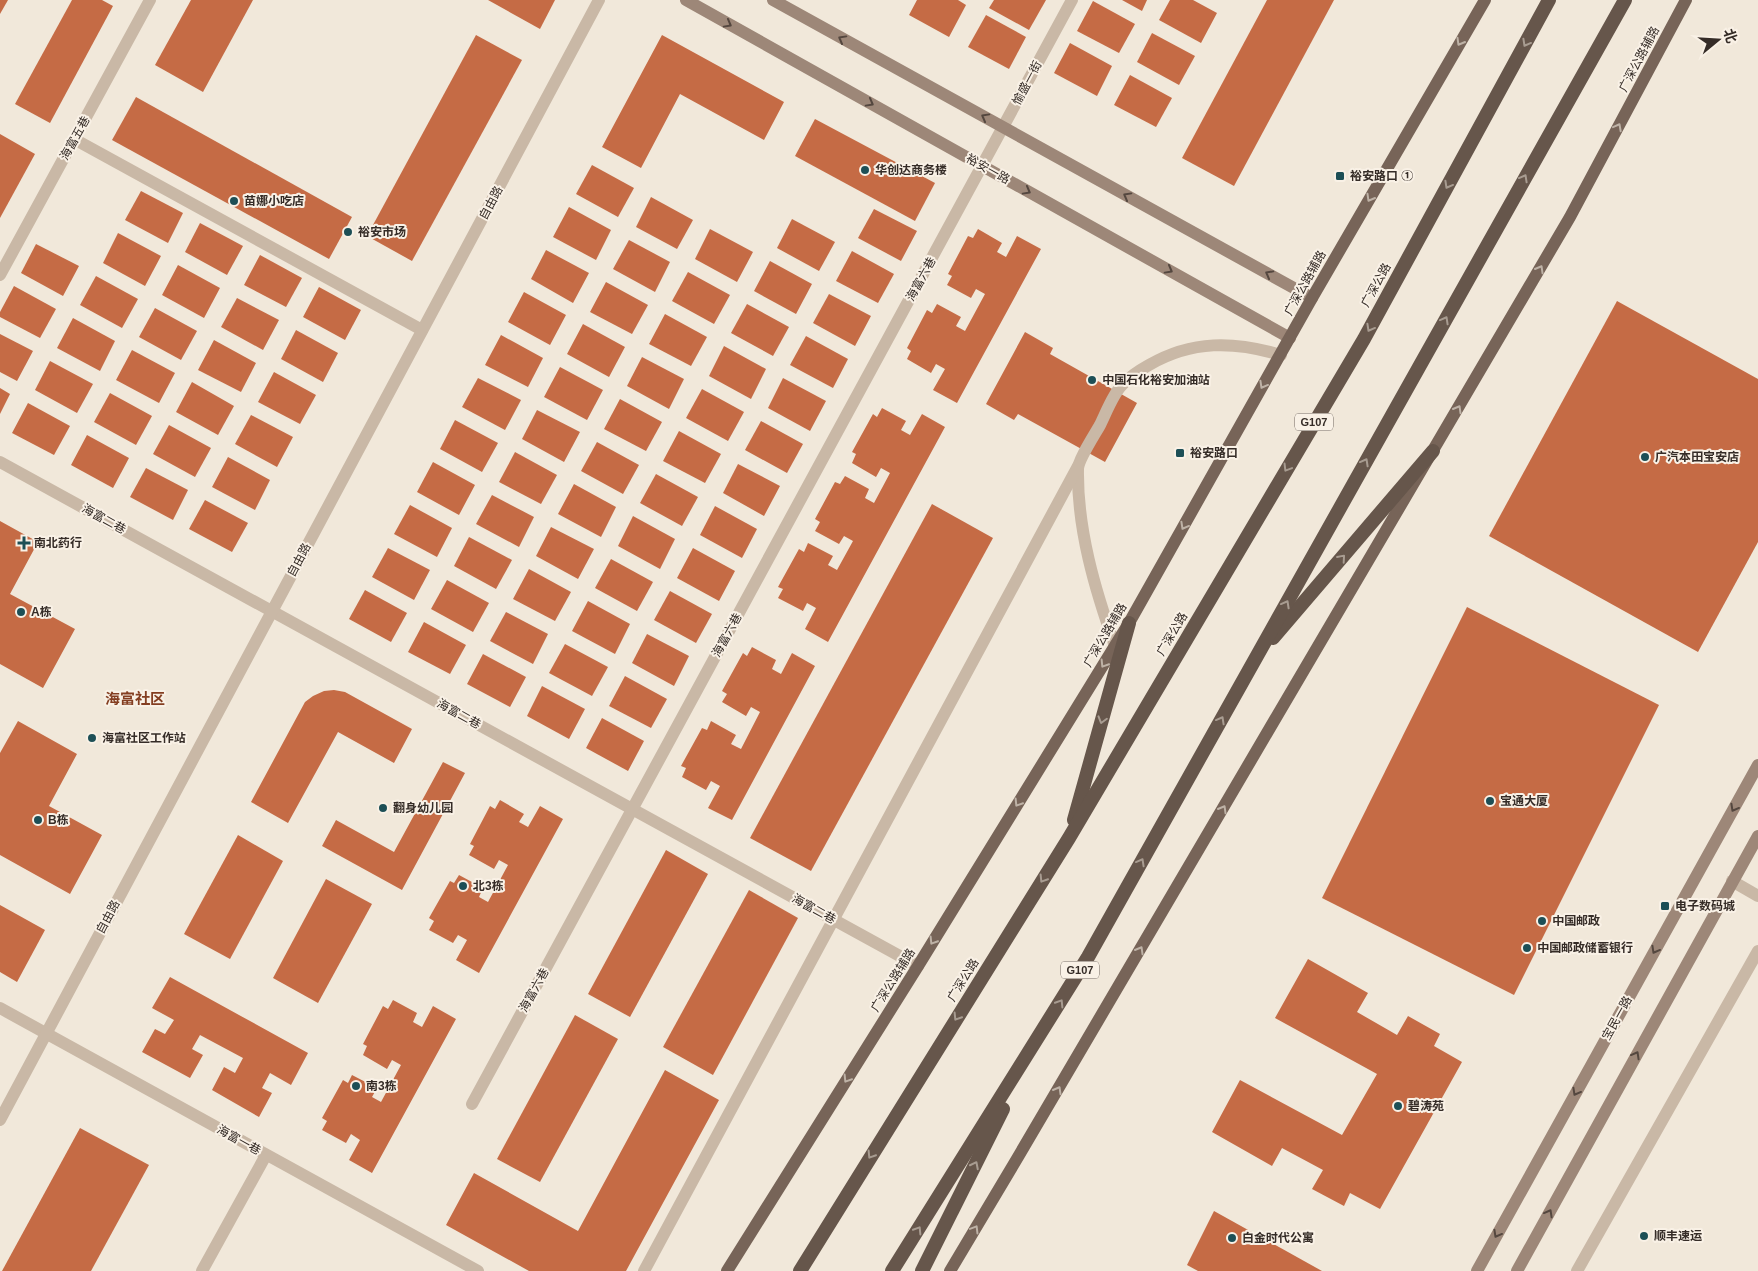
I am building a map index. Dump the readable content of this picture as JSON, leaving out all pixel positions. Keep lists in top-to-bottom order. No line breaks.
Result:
{"streets":{"highway":["广深公路","G107"],"main road":["广深公路辅路","裕安一路","宝民一路"],"street":["愉盛一街","海富五巷","自由路","海富六巷","海富二巷","海富一巷"]},"crossings":[["广深公路辅路","裕安一路"],["广深公路辅路","海富二巷"],["愉盛一街","裕安一路"],["愉盛一街","海富六巷"],["裕安一路","海富六巷"],["自由路","海富二巷"],["自由路","海富一巷"],["海富六巷","海富二巷"]],"districts":["海富社区"],"places":{"other":["华创达商务楼","苗娜小吃店","裕安市场","中国石化裕安加油站","广汽本田宝安店","A栋","海富社区工作站","宝通大厦","翻身幼儿园","B栋","北3栋","中国邮政","中国邮政储蓄银行","南3栋","碧涛苑","顺丰速运","白金时代公寓"],"transit":["裕安路口 ①","裕安路口","电子数码城"],"health":["南北药行"]},"north":"right"}
